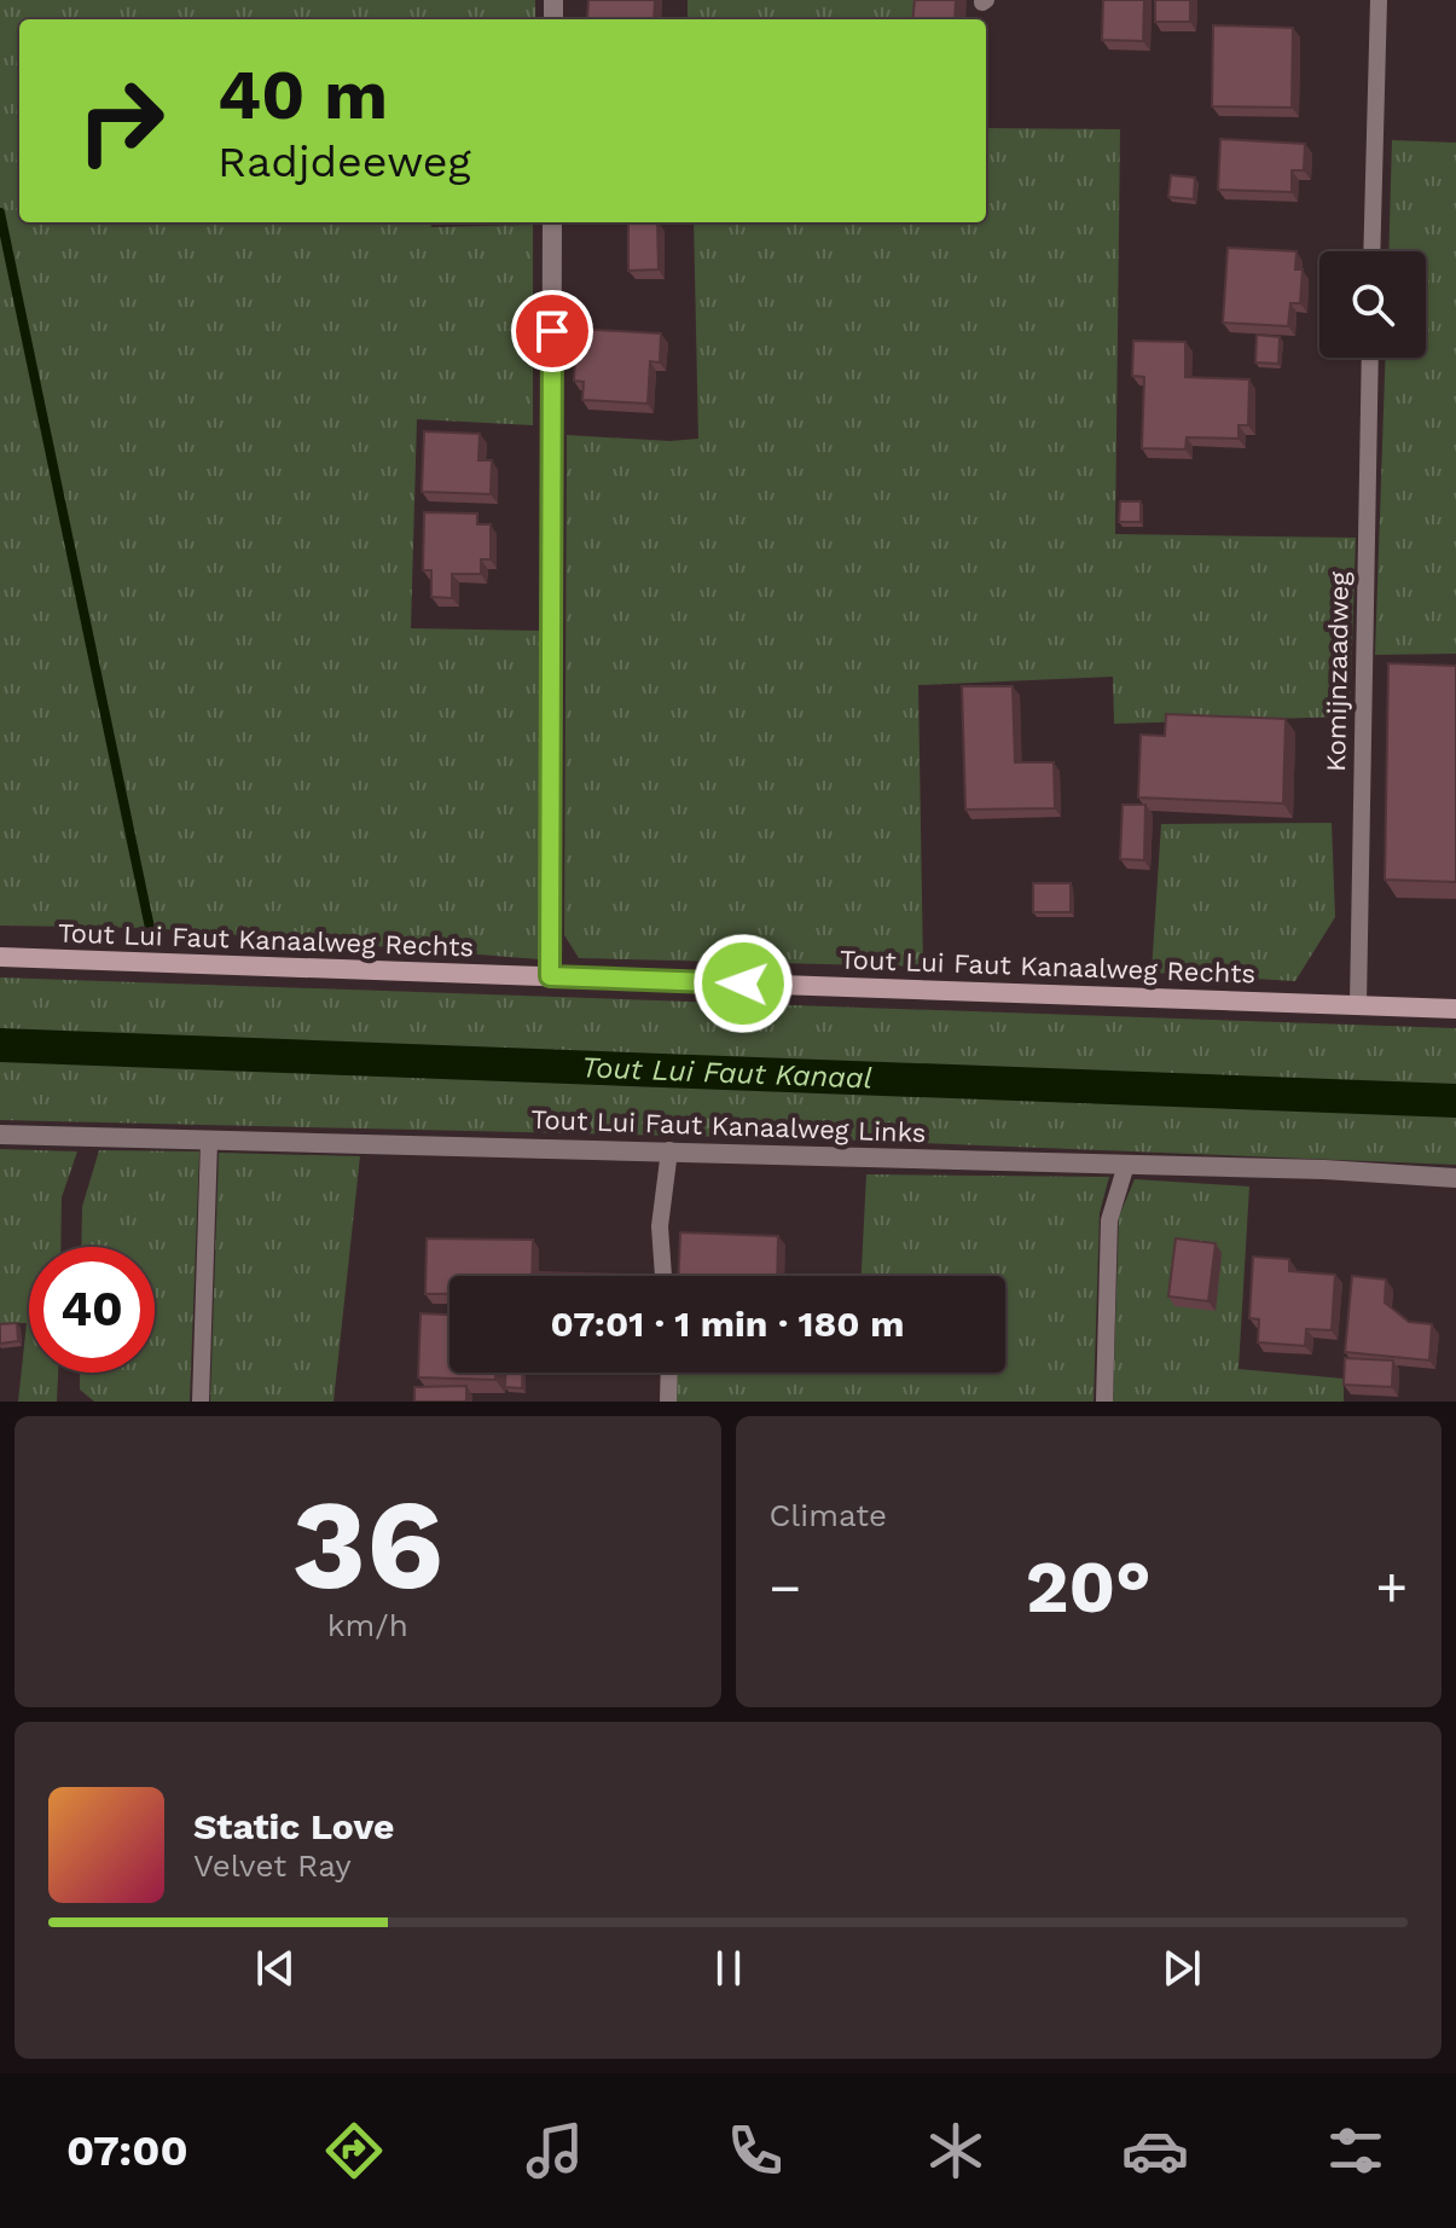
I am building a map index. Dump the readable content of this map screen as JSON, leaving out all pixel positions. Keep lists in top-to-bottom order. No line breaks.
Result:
{"streets":{"street":["Tout Lui Faut Kanaalweg Rechts","Tout Lui Faut Kanaalweg Links"],"lane":["Komijnzaadweg"]},"crossings":[["Komijnzaadweg","Tout Lui Faut Kanaalweg Rechts"]],"water":["Tout Lui Faut Kanaal"],"page":{"turn":["40 m","Radjdeeweg"],"limit":"40","trip":"07:01 · 1 min · 180 m","tile":[["36","km/h"],"Climate"],"heat":["−","20°","+"],"song":["Static Love","Velvet Ray"],"tabs":"07:00"}}
